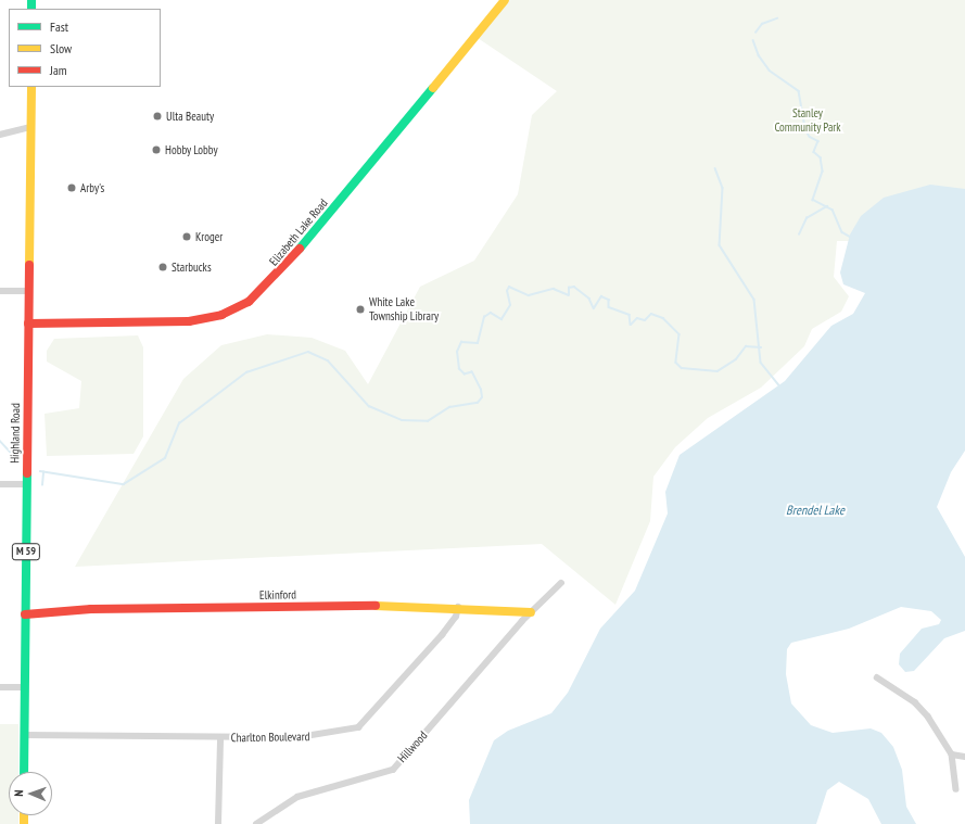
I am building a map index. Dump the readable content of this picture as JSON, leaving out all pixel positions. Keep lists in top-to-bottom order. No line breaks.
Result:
{"streets":{"main road":["Elizabeth Lake Road","Highland Road","M 59","Elkinford"],"street":["Charlton Boulevard","Hillwood"]},"crossings":[["Elizabeth Lake Road","Highland Road"],["Highland Road","Elkinford"],["Highland Road","Charlton Boulevard"],["Elkinford","Charlton Boulevard"],["Elkinford","Hillwood"]],"water":["Brendel Lake"],"parks":["Stanley Community Park"],"places":["Ulta Beauty","Hobby Lobby","Arby's","Kroger","Starbucks","White Lake Township Library"],"legend":["Fast","Slow","Jam"],"north":"left"}
